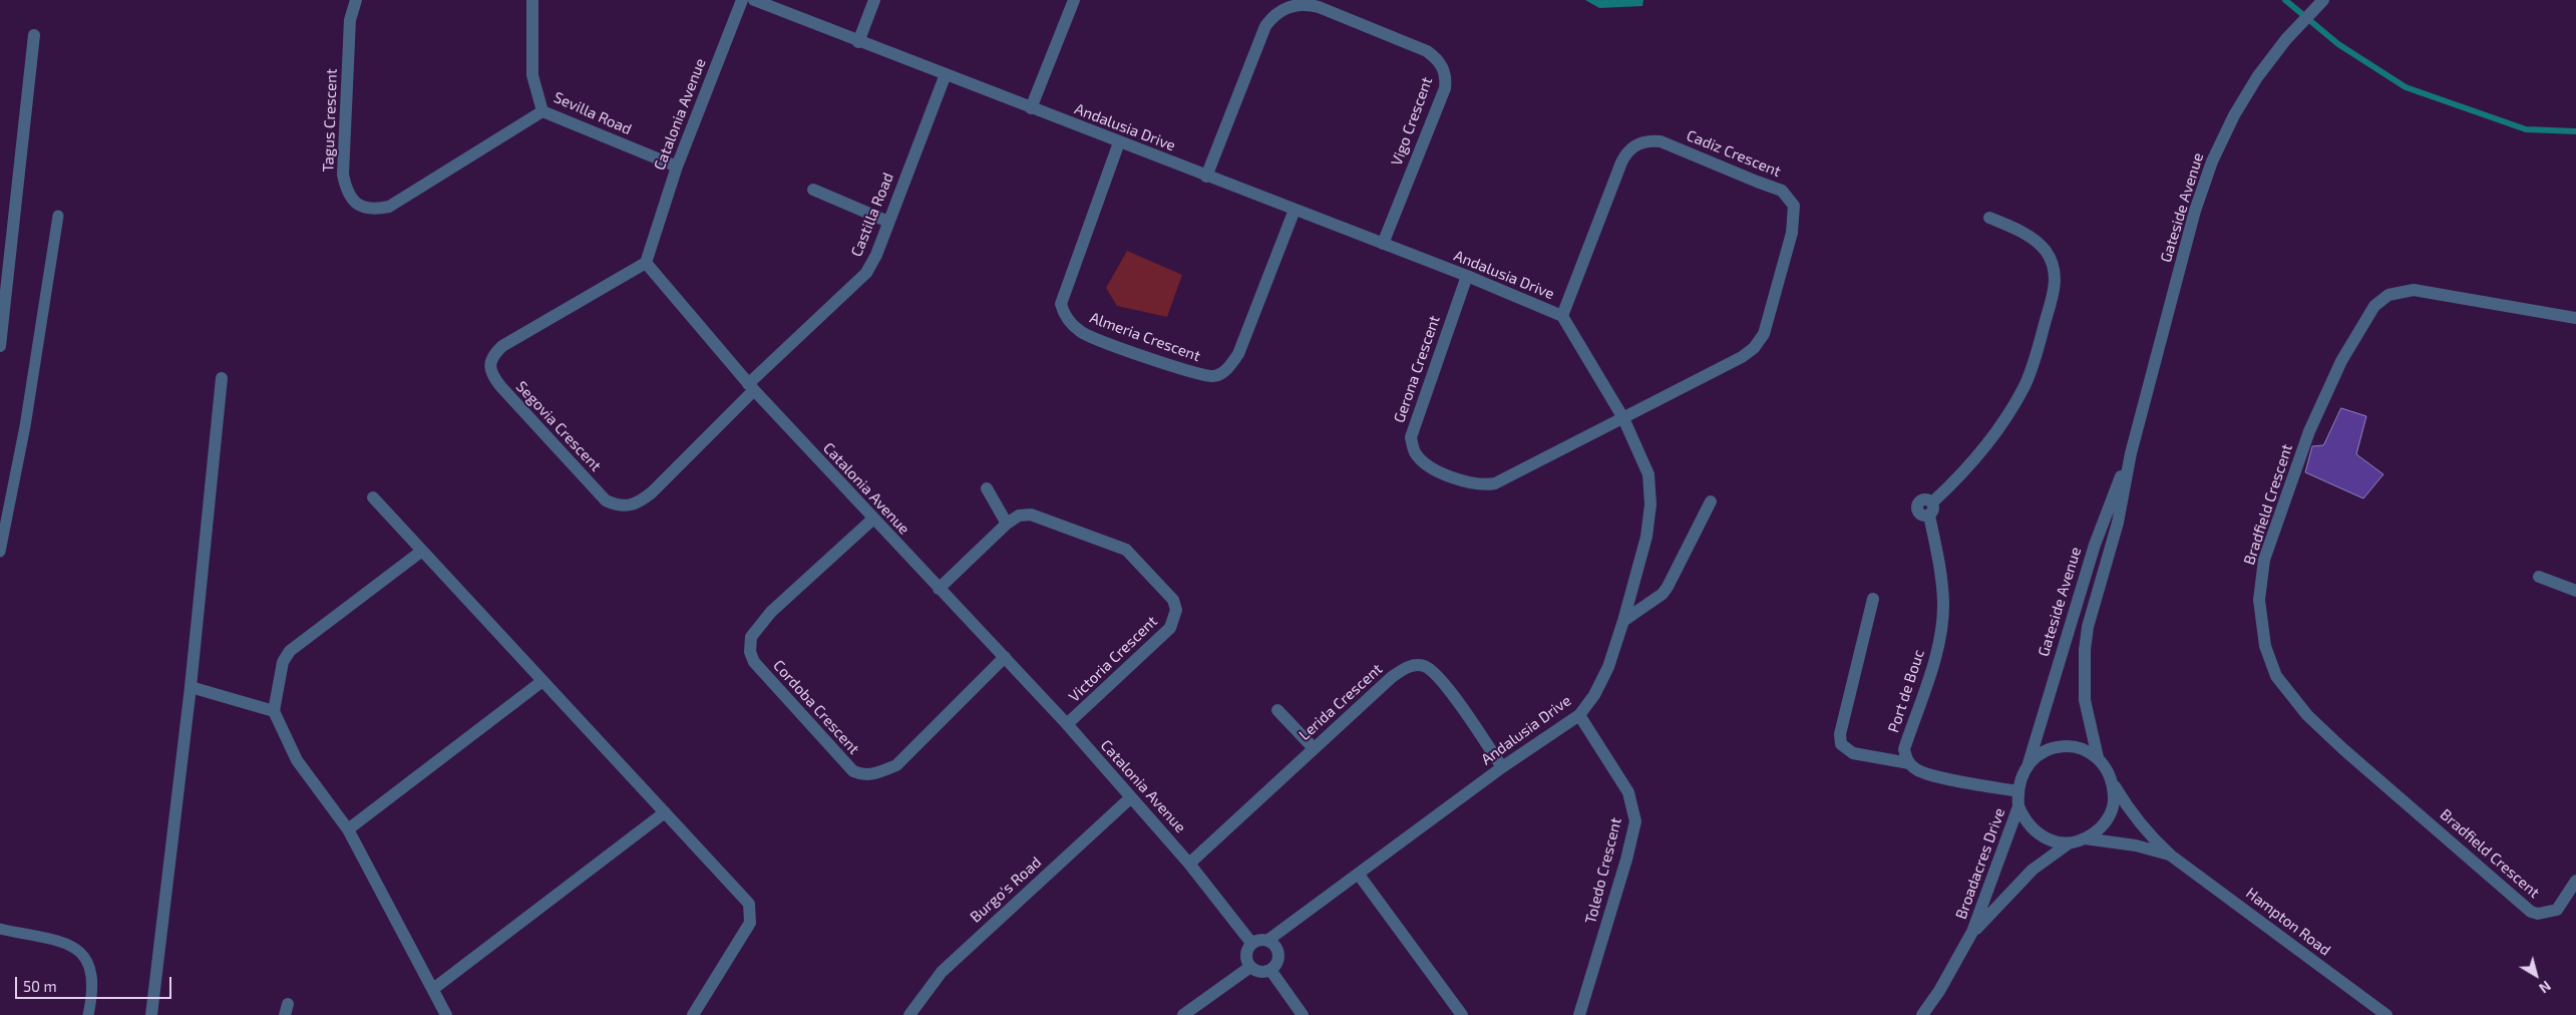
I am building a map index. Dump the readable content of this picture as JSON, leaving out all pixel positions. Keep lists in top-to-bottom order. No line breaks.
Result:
{"streets":{"street":["Sevilla Road","Catalonia Avenue","Tagus Crescent","Vigo Crescent","Andalusia Drive","Cadiz Crescent","Gateside Avenue","Castilla Road","Almeria Crescent","Gerona Crescent","Segovia Crescent","Bradfield Crescent","Victoria Crescent","Port de Bouc","Lerida Crescent","Cordoba Crescent","Broadacres Drive","Toledo Crescent","Burgo's Road","Hampton Road"]},"crossings":[["Sevilla Road","Catalonia Avenue"],["Sevilla Road","Tagus Crescent"],["Catalonia Avenue","Andalusia Drive"],["Catalonia Avenue","Castilla Road"],["Catalonia Avenue","Segovia Crescent"],["Catalonia Avenue","Victoria Crescent"],["Catalonia Avenue","Lerida Crescent"],["Catalonia Avenue","Cordoba Crescent"],["Catalonia Avenue","Burgo's Road"],["Vigo Crescent","Andalusia Drive"],["Andalusia Drive","Cadiz Crescent"],["Andalusia Drive","Castilla Road"],["Andalusia Drive","Almeria Crescent"],["Andalusia Drive","Gerona Crescent"],["Andalusia Drive","Lerida Crescent"],["Andalusia Drive","Toledo Crescent"],["Cadiz Crescent","Gerona Crescent"],["Gateside Avenue","Broadacres Drive"],["Gateside Avenue","Hampton Road"],["Castilla Road","Segovia Crescent"],["Broadacres Drive","Hampton Road"]],"scale_bar":"50 m","north":"bottom right"}
